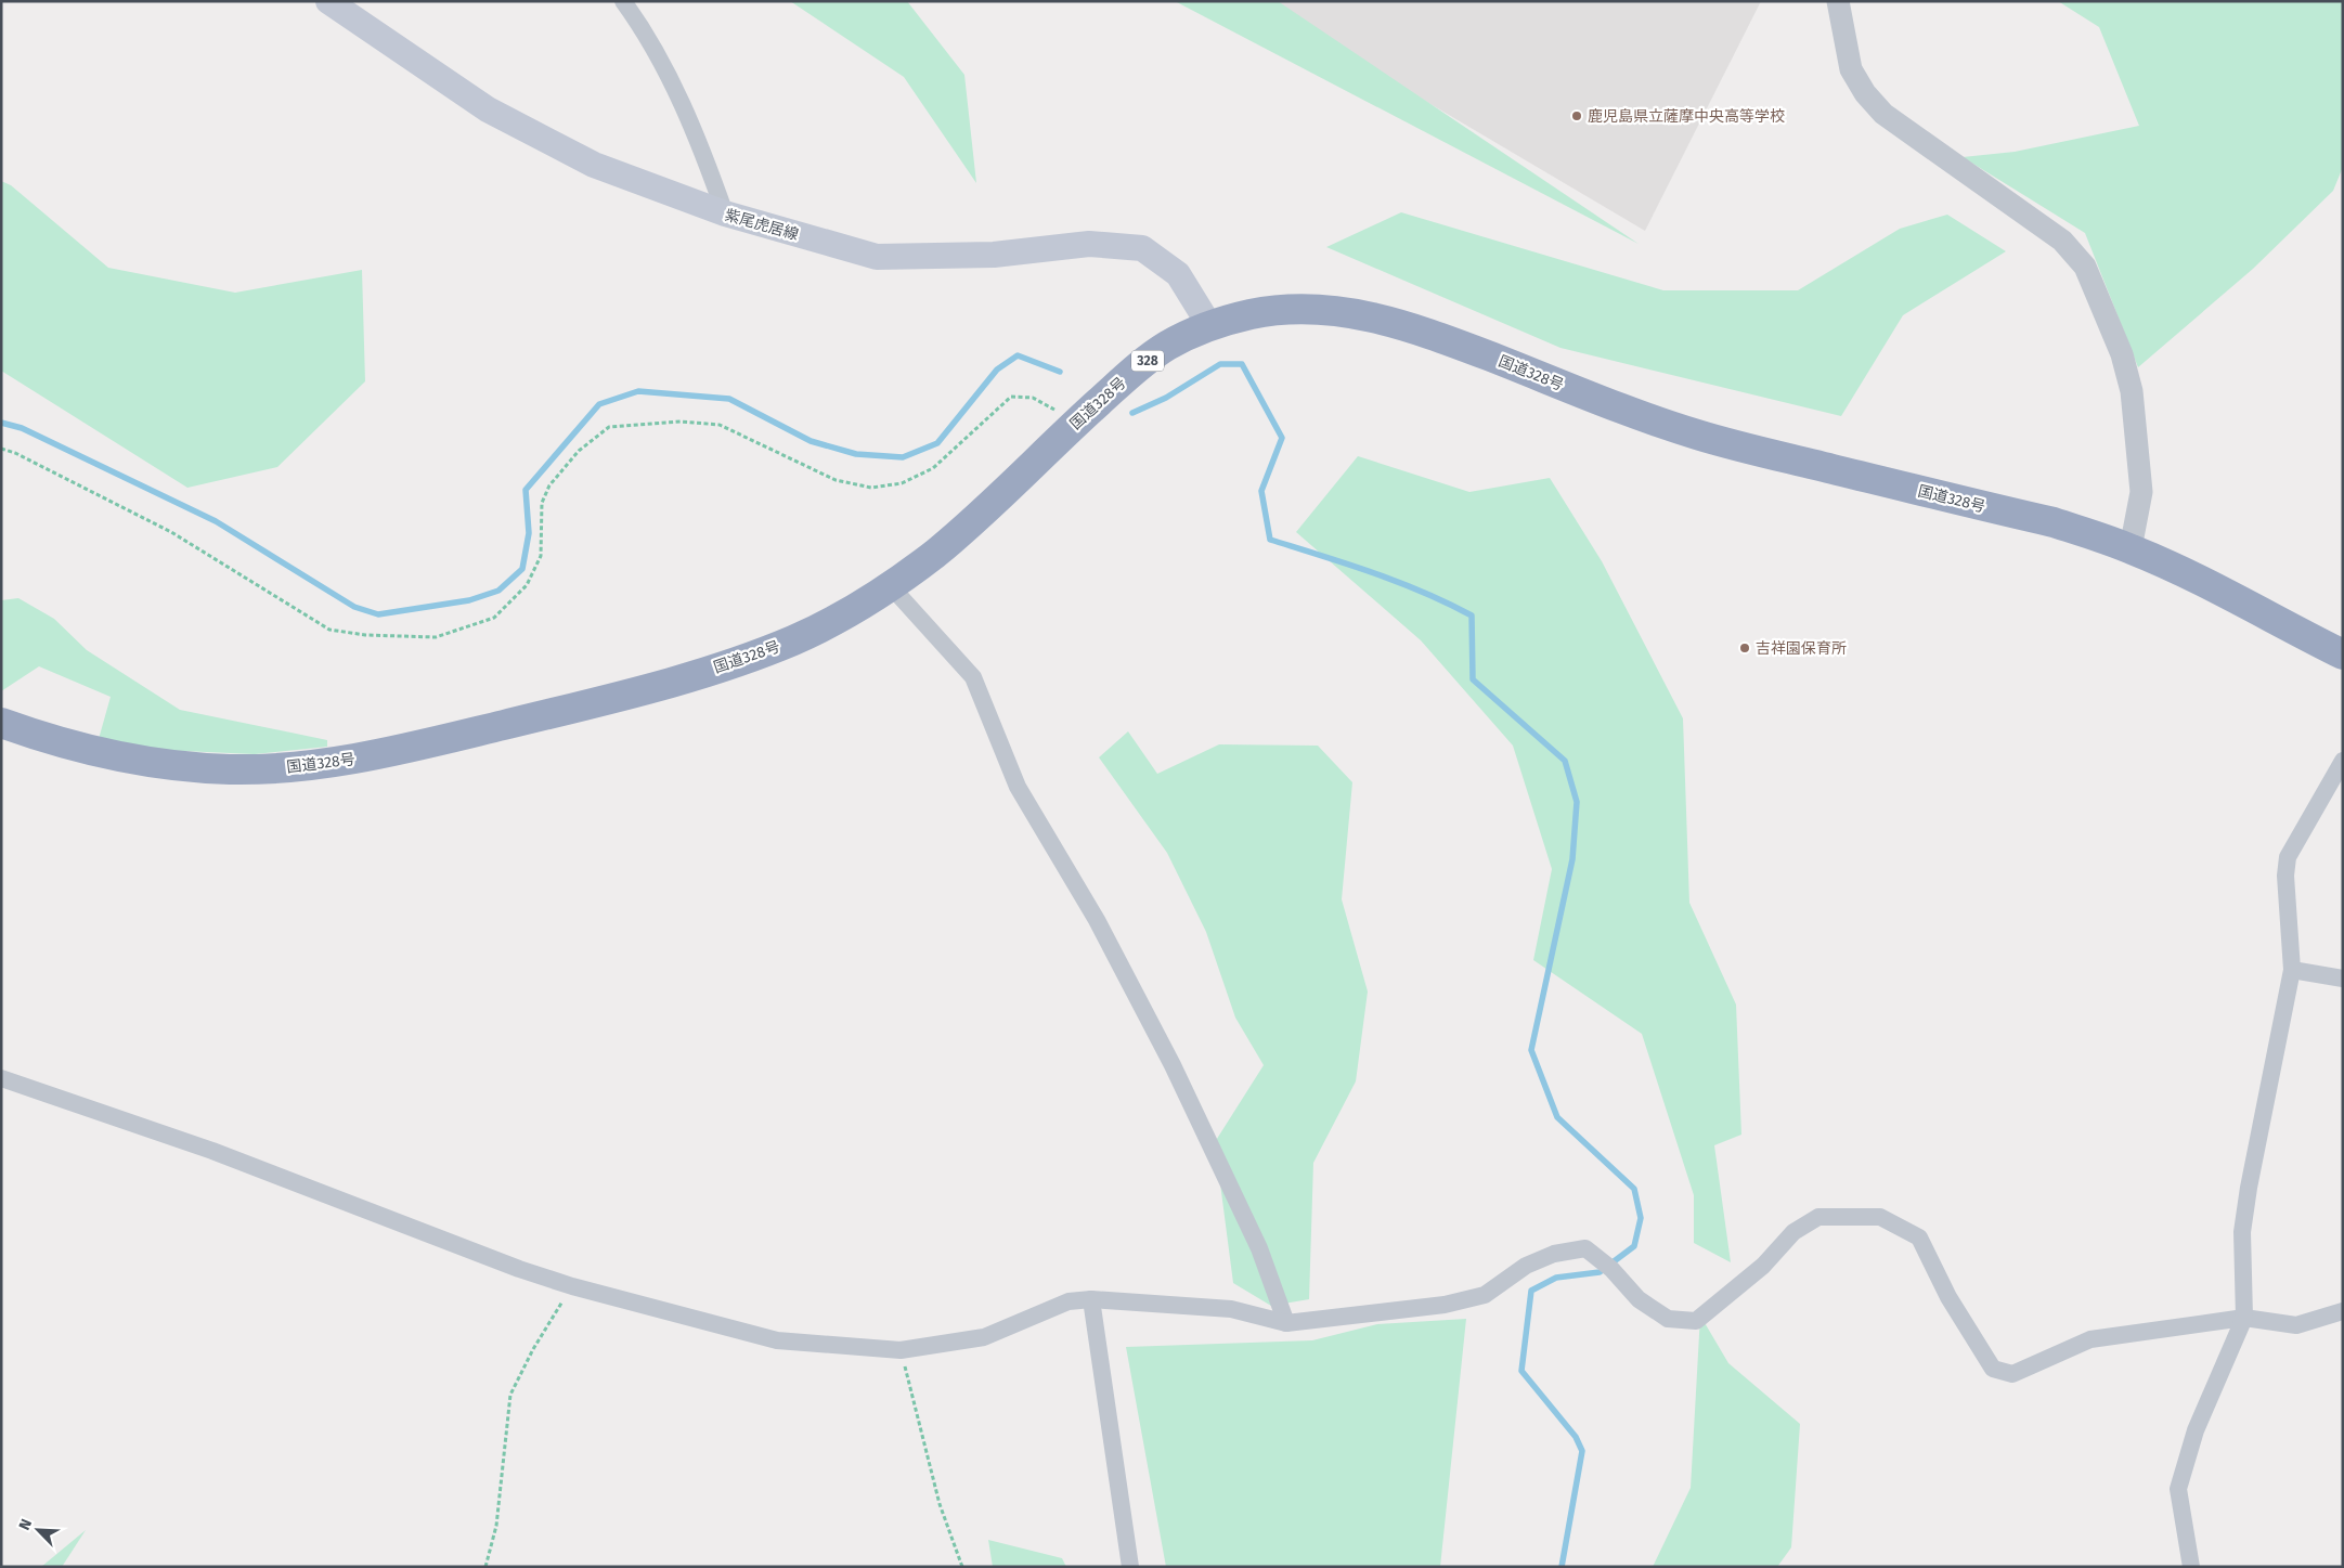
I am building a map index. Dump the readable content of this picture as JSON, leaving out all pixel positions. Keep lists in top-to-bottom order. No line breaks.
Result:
{"streets":{"highway":["328","国道328号"],"main road":["紫尾虎居線"]},"crossings":[["紫尾虎居線","国道328号"]],"places":["鹿児島県立薩摩中央高等学校","吉祥園保育所"],"north":"top left"}
